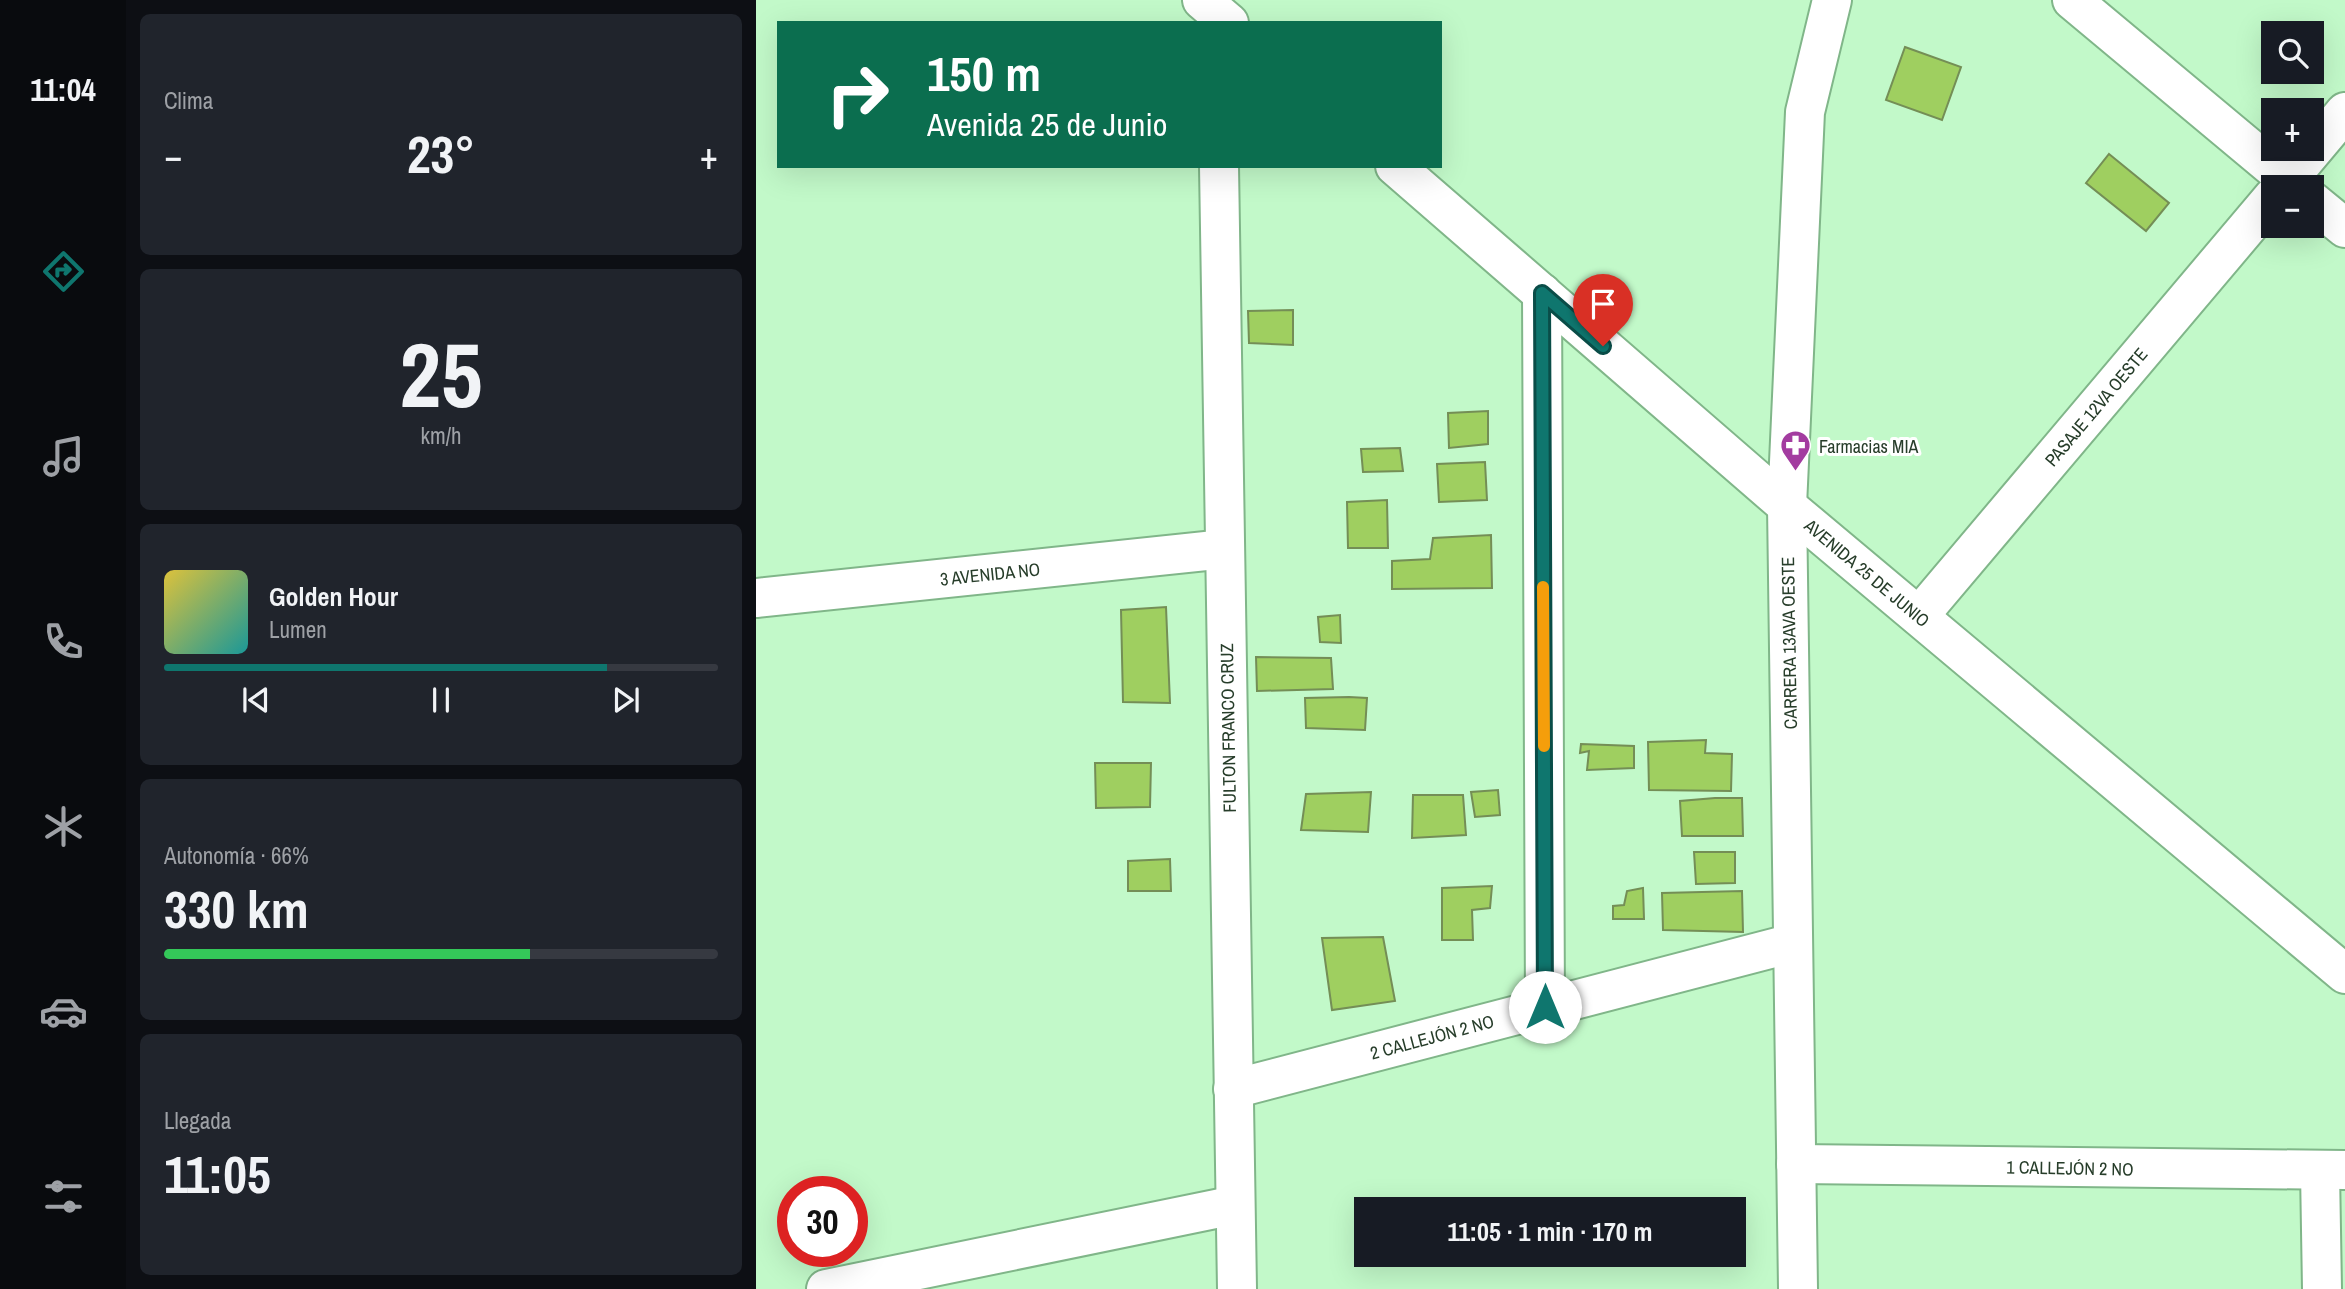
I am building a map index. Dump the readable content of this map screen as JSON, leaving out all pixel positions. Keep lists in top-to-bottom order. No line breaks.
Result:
{"streets":{"street":["PASAJE 12VA OESTE","AVENIDA 25 DE JUNIO","3 AVENIDA NO","CARRERA 13AVA OESTE","FULTON FRANCO CRUZ","2 CALLEJÓN 2 NO","1 CALLEJÓN 2 NO"]},"crossings":[["PASAJE 12VA OESTE","AVENIDA 25 DE JUNIO"],["AVENIDA 25 DE JUNIO","CARRERA 13AVA OESTE"],["3 AVENIDA NO","FULTON FRANCO CRUZ"],["CARRERA 13AVA OESTE","2 CALLEJÓN 2 NO"],["CARRERA 13AVA OESTE","1 CALLEJÓN 2 NO"],["FULTON FRANCO CRUZ","2 CALLEJÓN 2 NO"]],"places":{"pharmacy":["Farmacias MIA"]},"page":{"tabs":"11:04","tile":["Clima",["25","km/h"],["Autonomía · 66%","330 km"],["Llegada","11:05"]],"map_buttons":["+","−"],"turn":["150 m","Avenida 25 de Junio"],"heat":["−","23°","+"],"song":["Golden Hour","Lumen"],"limit":"30","trip":"11:05 · 1 min · 170 m"}}
